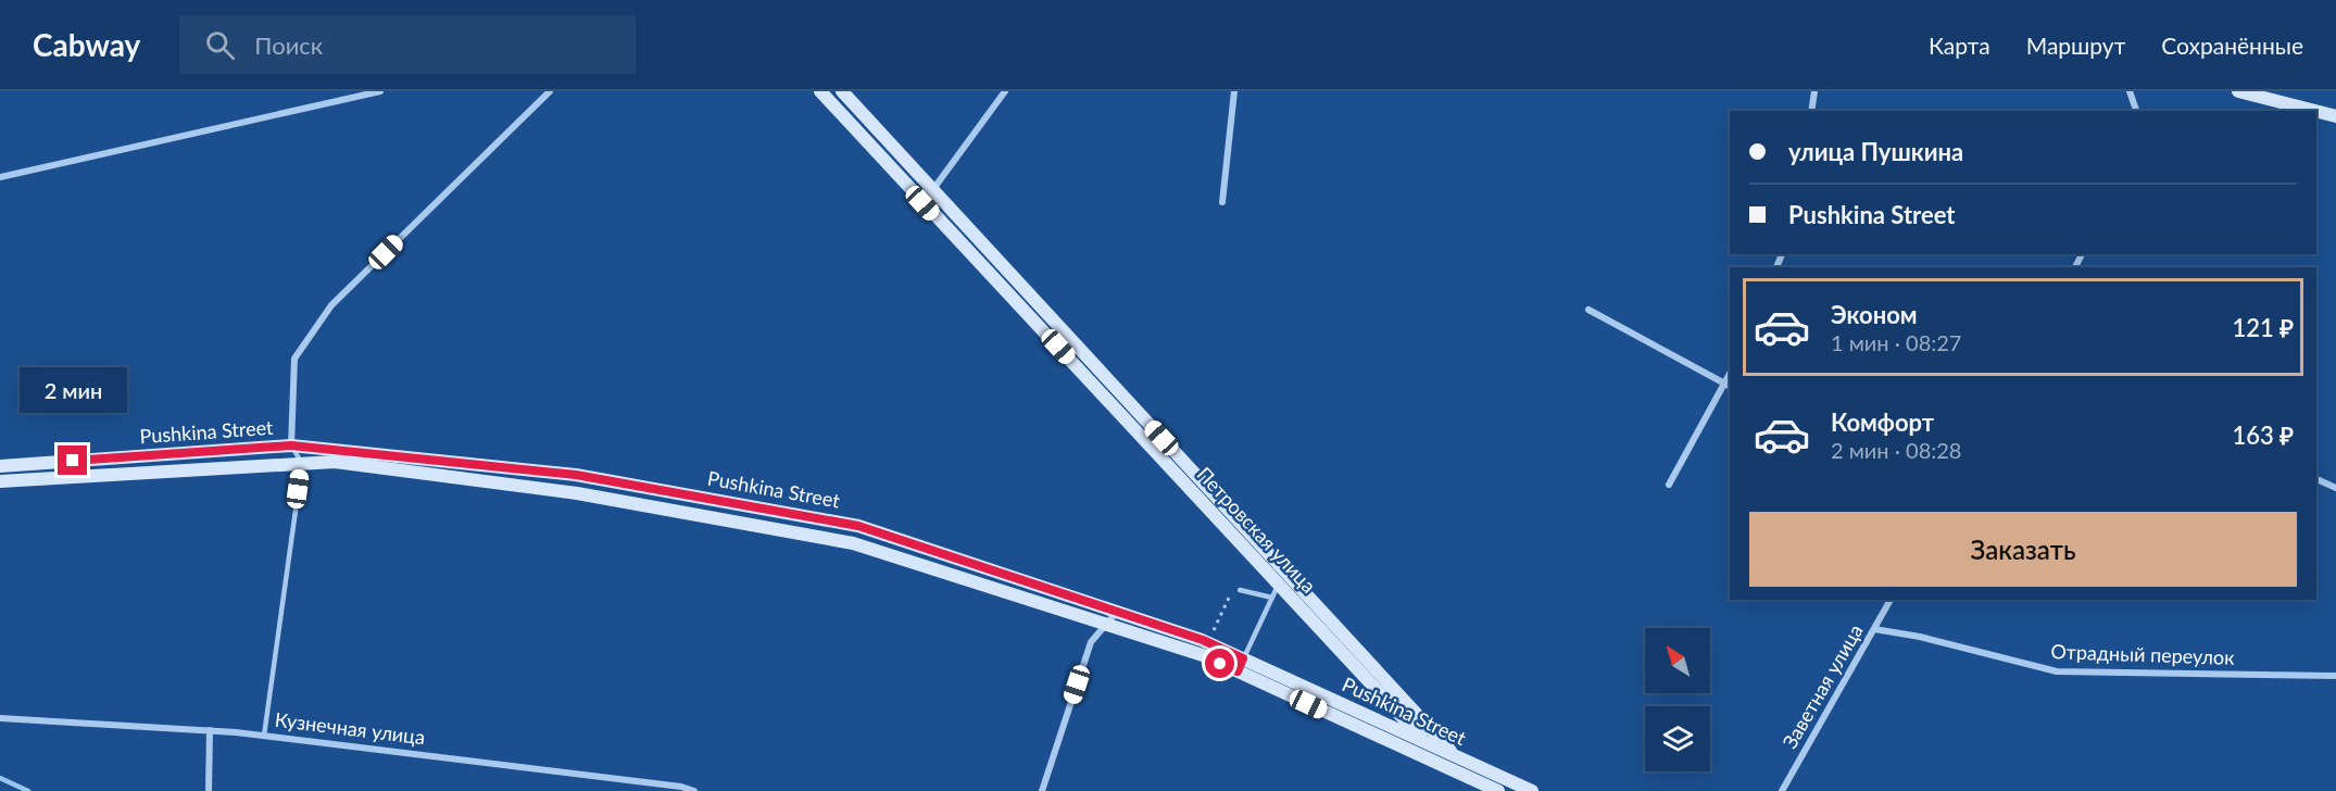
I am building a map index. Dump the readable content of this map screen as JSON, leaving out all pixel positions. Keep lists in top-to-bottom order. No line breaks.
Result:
{"streets":{"street":["Pushkina Street","Петровская улица","Отрадный переулок","Заветная улица","Кузнечная улица"]},"crossings":[["Pushkina Street","Петровская улица"],["Отрадный переулок","Заветная улица"]],"north":"top left","page":{"header":"Cabway","search":"Поиск","nav":["Карта","Маршрут","Сохранённые"],"banner":["улица Пушкина","Pushkina Street"],"list":[{"name":"Эконом","note":"1 мин · 08:27","value":"121 ₽"},{"name":"Комфорт","note":"2 мин · 08:28","value":"163 ₽"}],"bubble":"2 мин","buttons":"Заказать"}}
